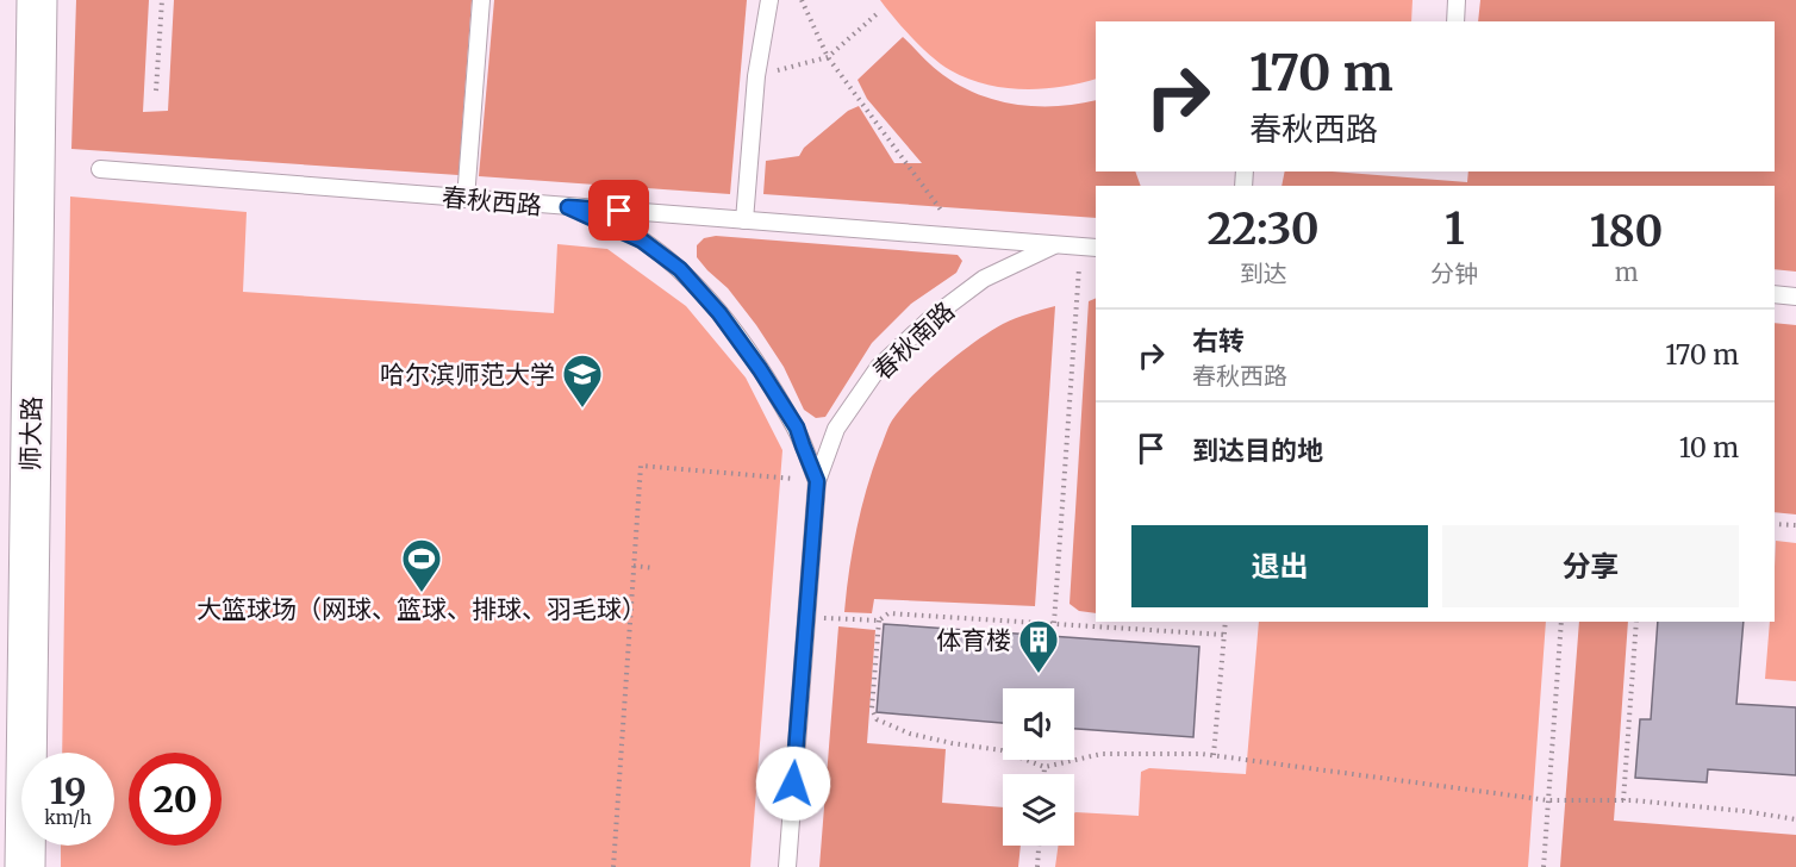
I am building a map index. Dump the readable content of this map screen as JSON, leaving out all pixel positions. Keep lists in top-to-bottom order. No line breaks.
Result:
{"streets":{"street":["师大路"],"lane":["春秋西路","春秋南路"]},"crossings":[["春秋西路","春秋南路"]],"places":{"school or university":["哈尔滨师范大学"],"sports":["大篮球场（网球、篮球、排球、羽毛球）"],"building":["体育楼"]},"page":{"turn":["170 m","春秋西路"],"eta":["22:30","到达","1","分钟","180","m"],"list":[{"name":"右转","note":"春秋西路","value":"170 m"},{"name":"到达目的地","value":"10 m"}],"buttons":["退出","分享"],"speed":"19 km/h","limit":"20"}}
